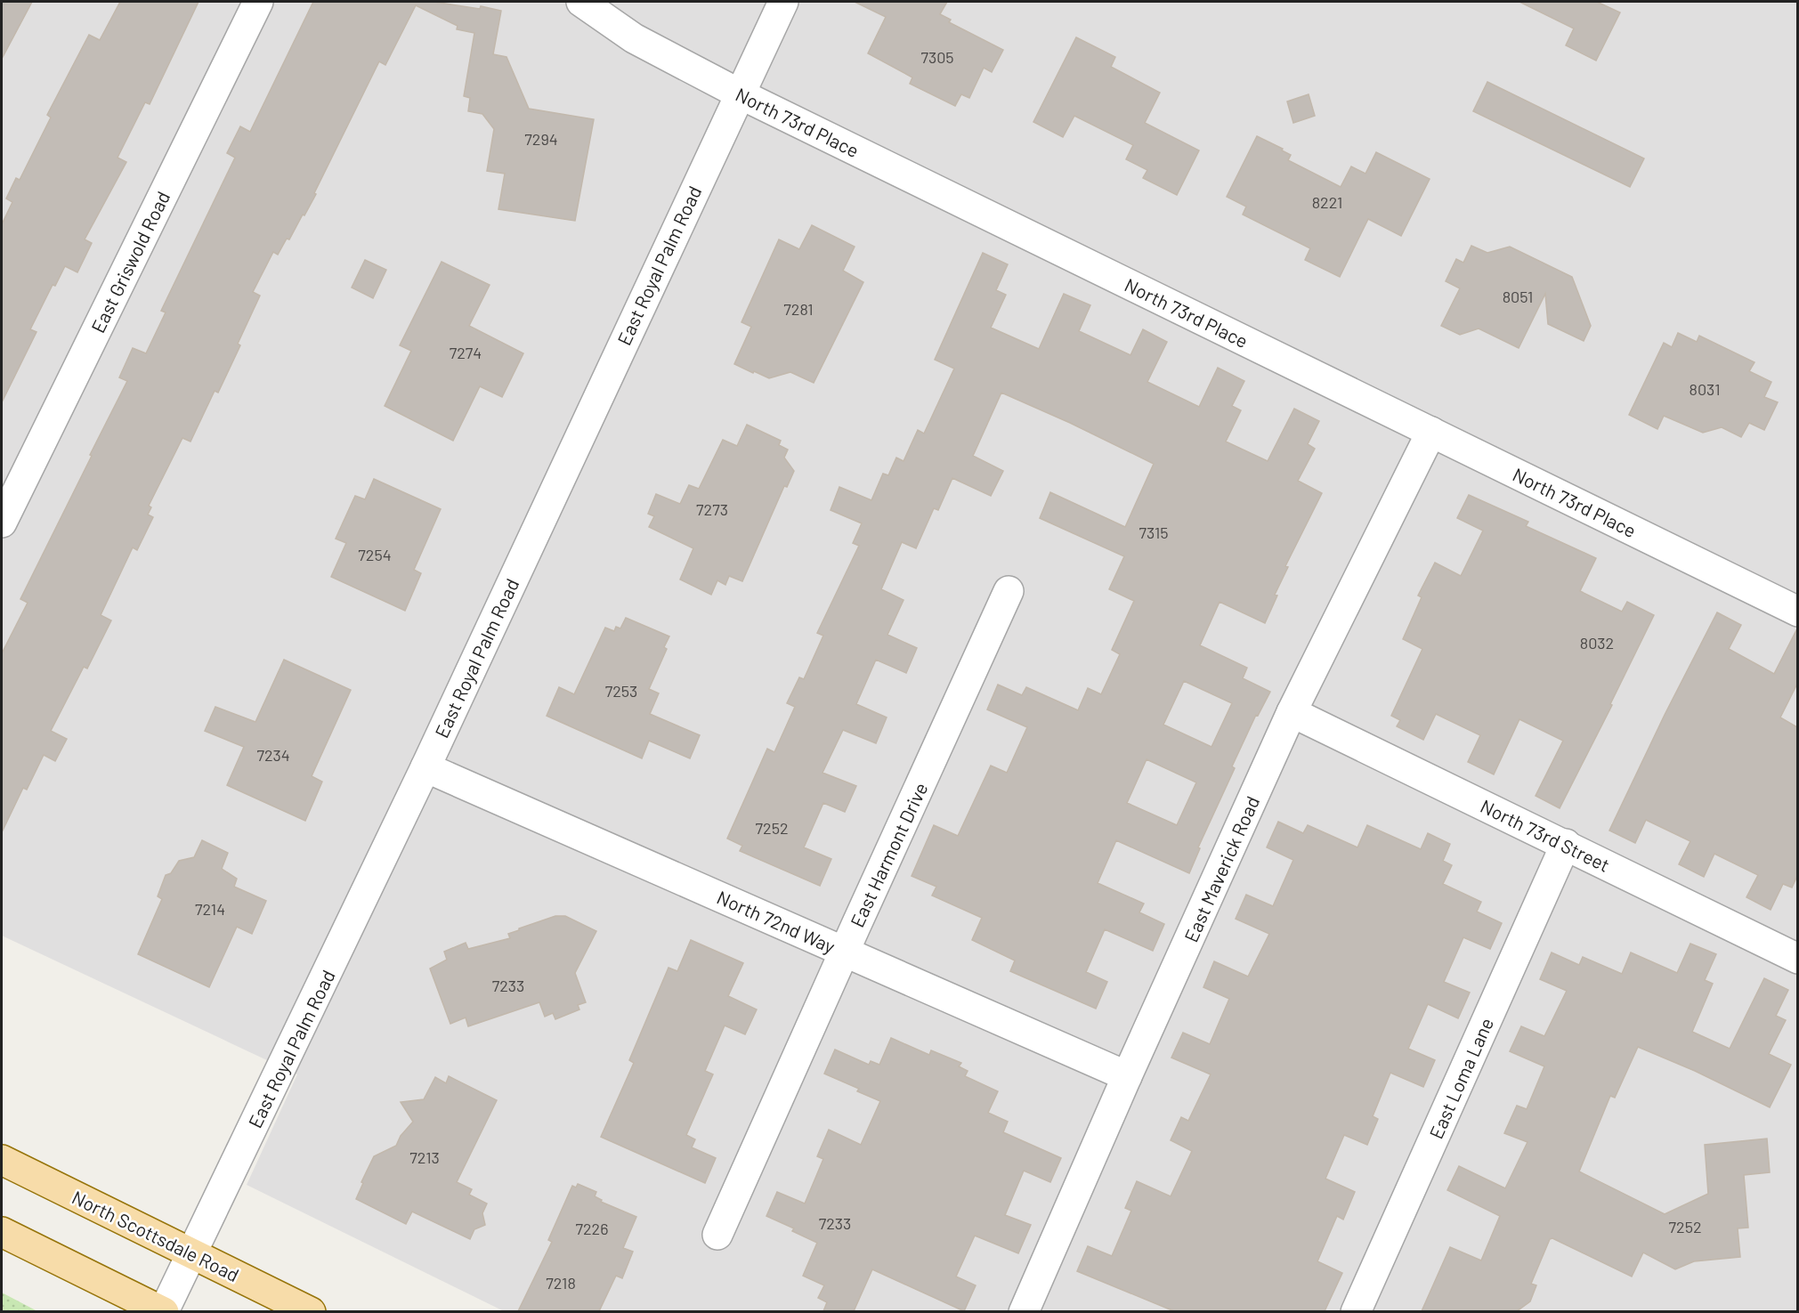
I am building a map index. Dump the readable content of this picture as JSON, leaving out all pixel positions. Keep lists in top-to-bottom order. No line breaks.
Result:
{"streets":{"main road":["North Scottsdale Road"],"street":["North 73rd Place","East Griswold Road","East Royal Palm Road","North 73rd Street","East Harmont Drive","East Maverick Road","North 72nd Way","East Loma Lane"]},"crossings":[["North 73rd Place","East Royal Palm Road"],["North 73rd Place","East Maverick Road"],["East Royal Palm Road","North 72nd Way"],["East Royal Palm Road","North Scottsdale Road"],["North 73rd Street","East Maverick Road"],["North 73rd Street","East Loma Lane"],["East Harmont Drive","North 72nd Way"],["East Maverick Road","North 72nd Way"]],"house_numbers":["7305","7294","8221","8051","7281","7274","8031","7273","7315","7254","8032","7253","7234","7252","7214","7233","7213","7233","7252","7226","7218"]}
